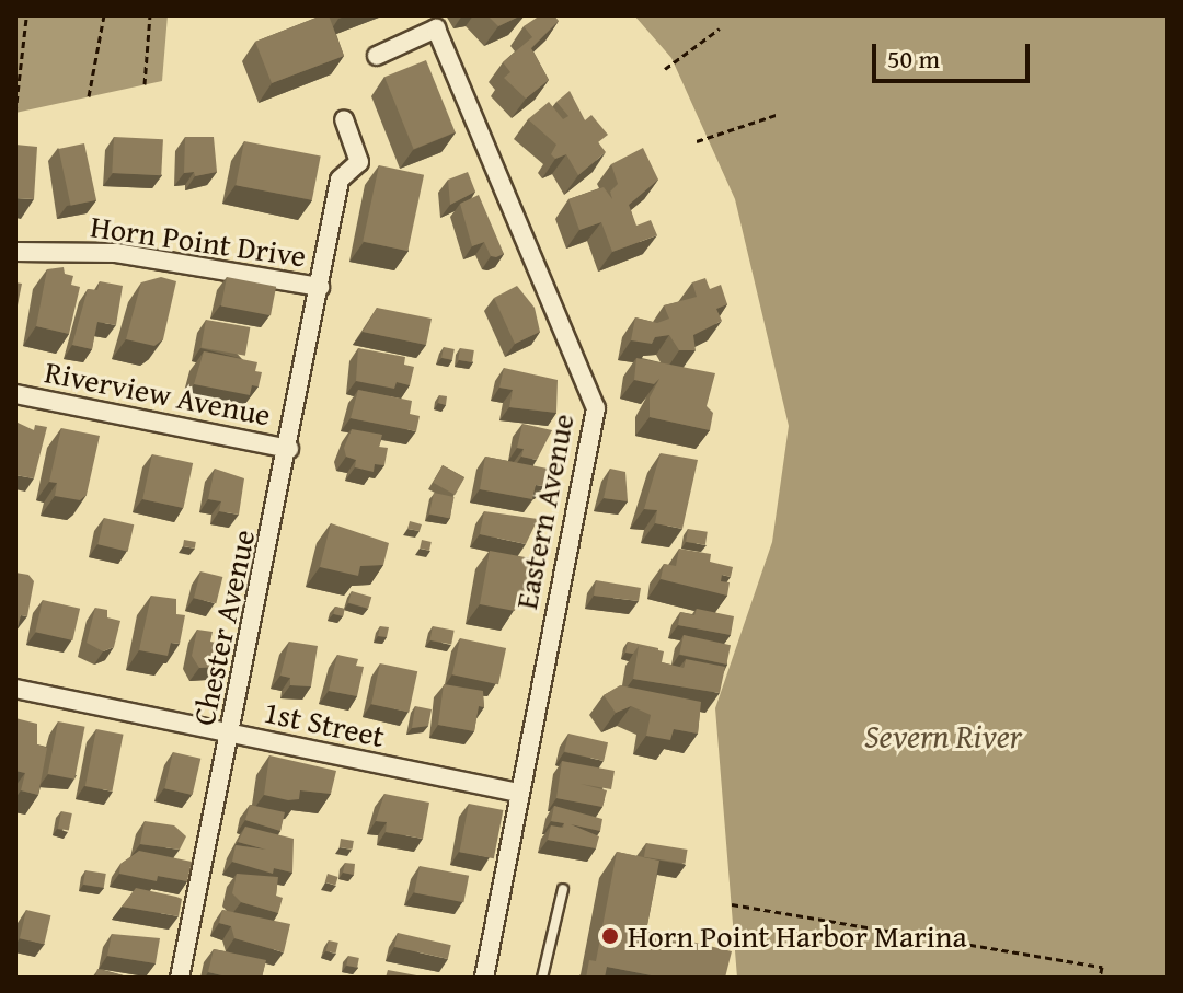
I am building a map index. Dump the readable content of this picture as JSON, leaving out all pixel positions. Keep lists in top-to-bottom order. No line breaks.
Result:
{"streets":{"street":["Horn Point Drive","Riverview Avenue","Eastern Avenue","Chester Avenue","1st Street"]},"crossings":[["Horn Point Drive","Chester Avenue"],["Riverview Avenue","Chester Avenue"],["Eastern Avenue","1st Street"],["Chester Avenue","1st Street"]],"water":["Severn River"],"places":["Horn Point Harbor Marina"],"scale_bar":"50 m"}
